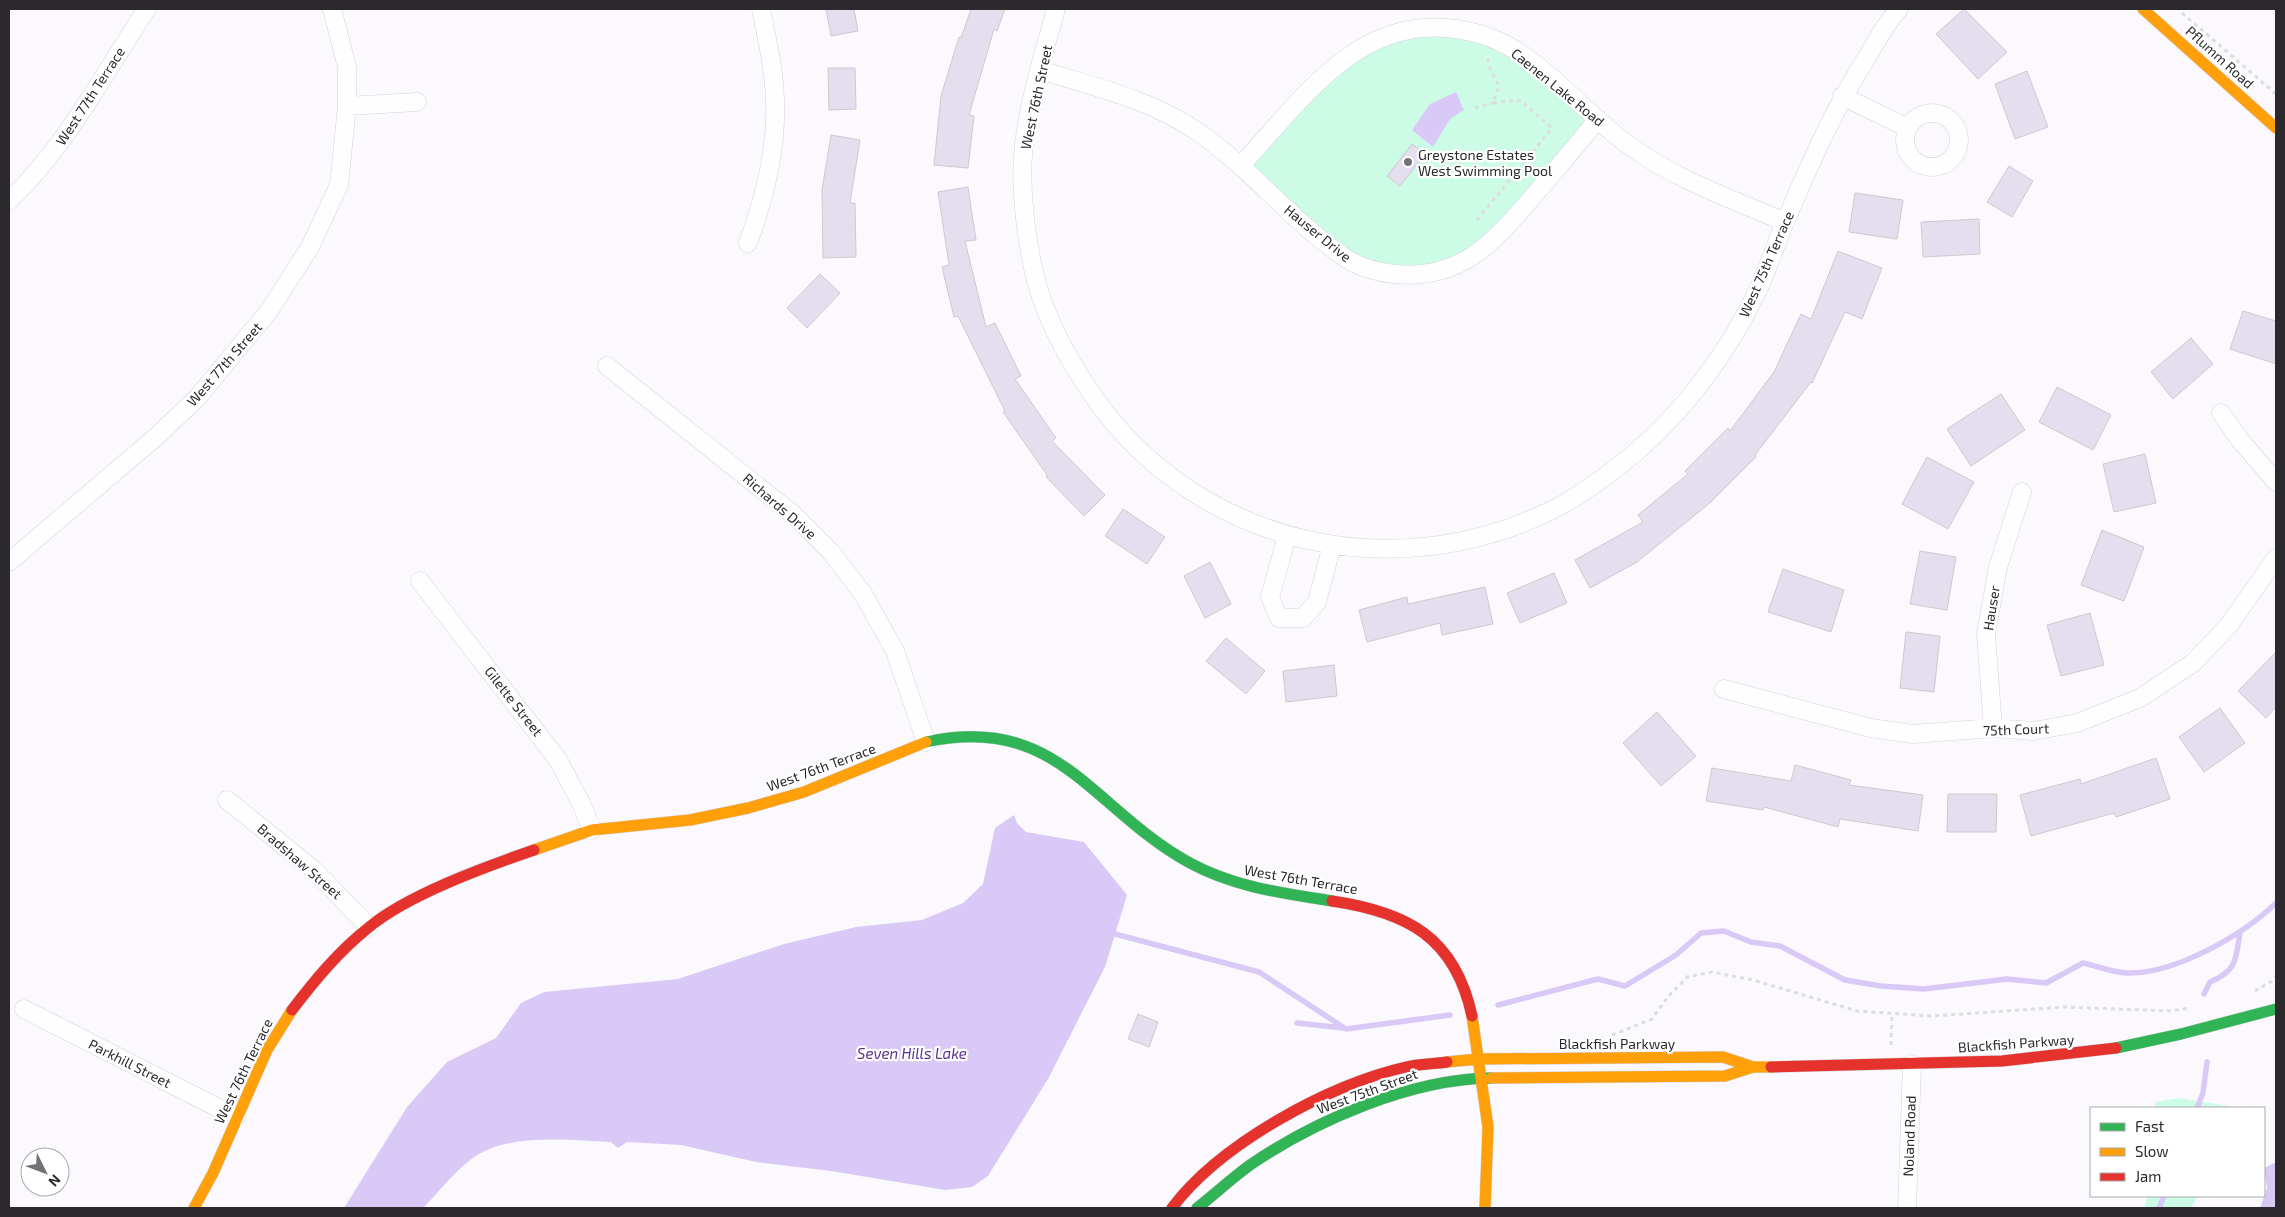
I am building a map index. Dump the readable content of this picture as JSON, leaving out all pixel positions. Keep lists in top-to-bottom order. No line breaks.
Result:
{"streets":{"main road":["Pflumm Road","West 76th Terrace","Blackfish Parkway","West 75th Street"],"street":["Caenen Lake Road","West 77th Terrace","West 76th Street","Hauser Drive","West 75th Terrace","West 77th Street","Richards Drive","Hauser","Gilette Street","75th Court","Bradshaw Street","Parkhill Street","Noland Road"]},"crossings":[["Caenen Lake Road","Hauser Drive"],["Caenen Lake Road","West 75th Terrace"],["West 76th Street","Hauser Drive"],["West 76th Street","West 75th Terrace"],["Richards Drive","West 76th Terrace"],["Hauser","75th Court"],["Gilette Street","West 76th Terrace"],["West 76th Terrace","Bradshaw Street"],["West 76th Terrace","Blackfish Parkway"],["West 76th Terrace","Parkhill Street"],["West 76th Terrace","West 75th Street"],["Blackfish Parkway","West 75th Street"],["Blackfish Parkway","Noland Road"]],"water":["Seven Hills Lake"],"places":["Greystone Estates West Swimming Pool"],"legend":["Fast","Slow","Jam"],"north":"bottom right"}
